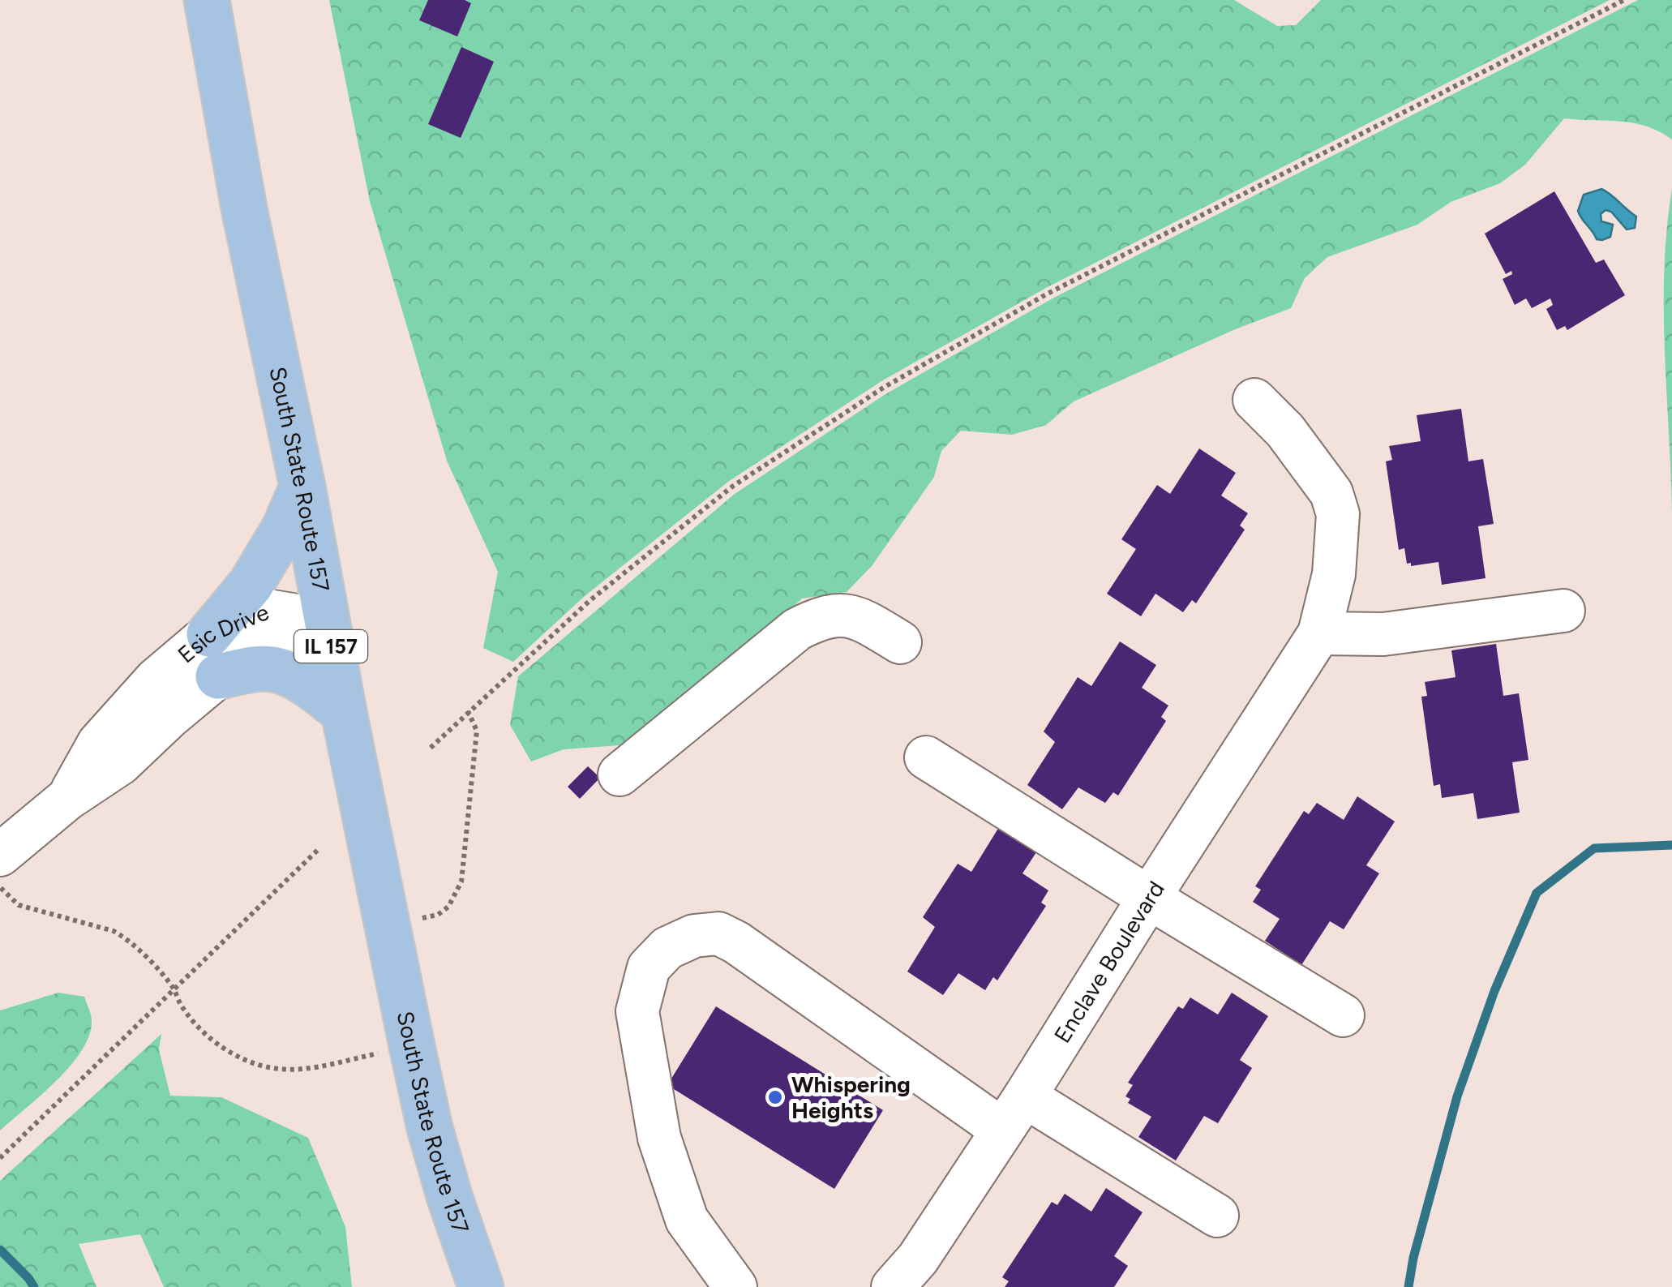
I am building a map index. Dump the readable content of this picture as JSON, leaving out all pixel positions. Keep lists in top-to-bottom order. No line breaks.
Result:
{"streets":{"main road":["South State Route 157","IL 157"],"street":["Esic Drive","Enclave Boulevard"]},"crossings":[["South State Route 157","Esic Drive"]],"places":["Whispering Heights"]}
